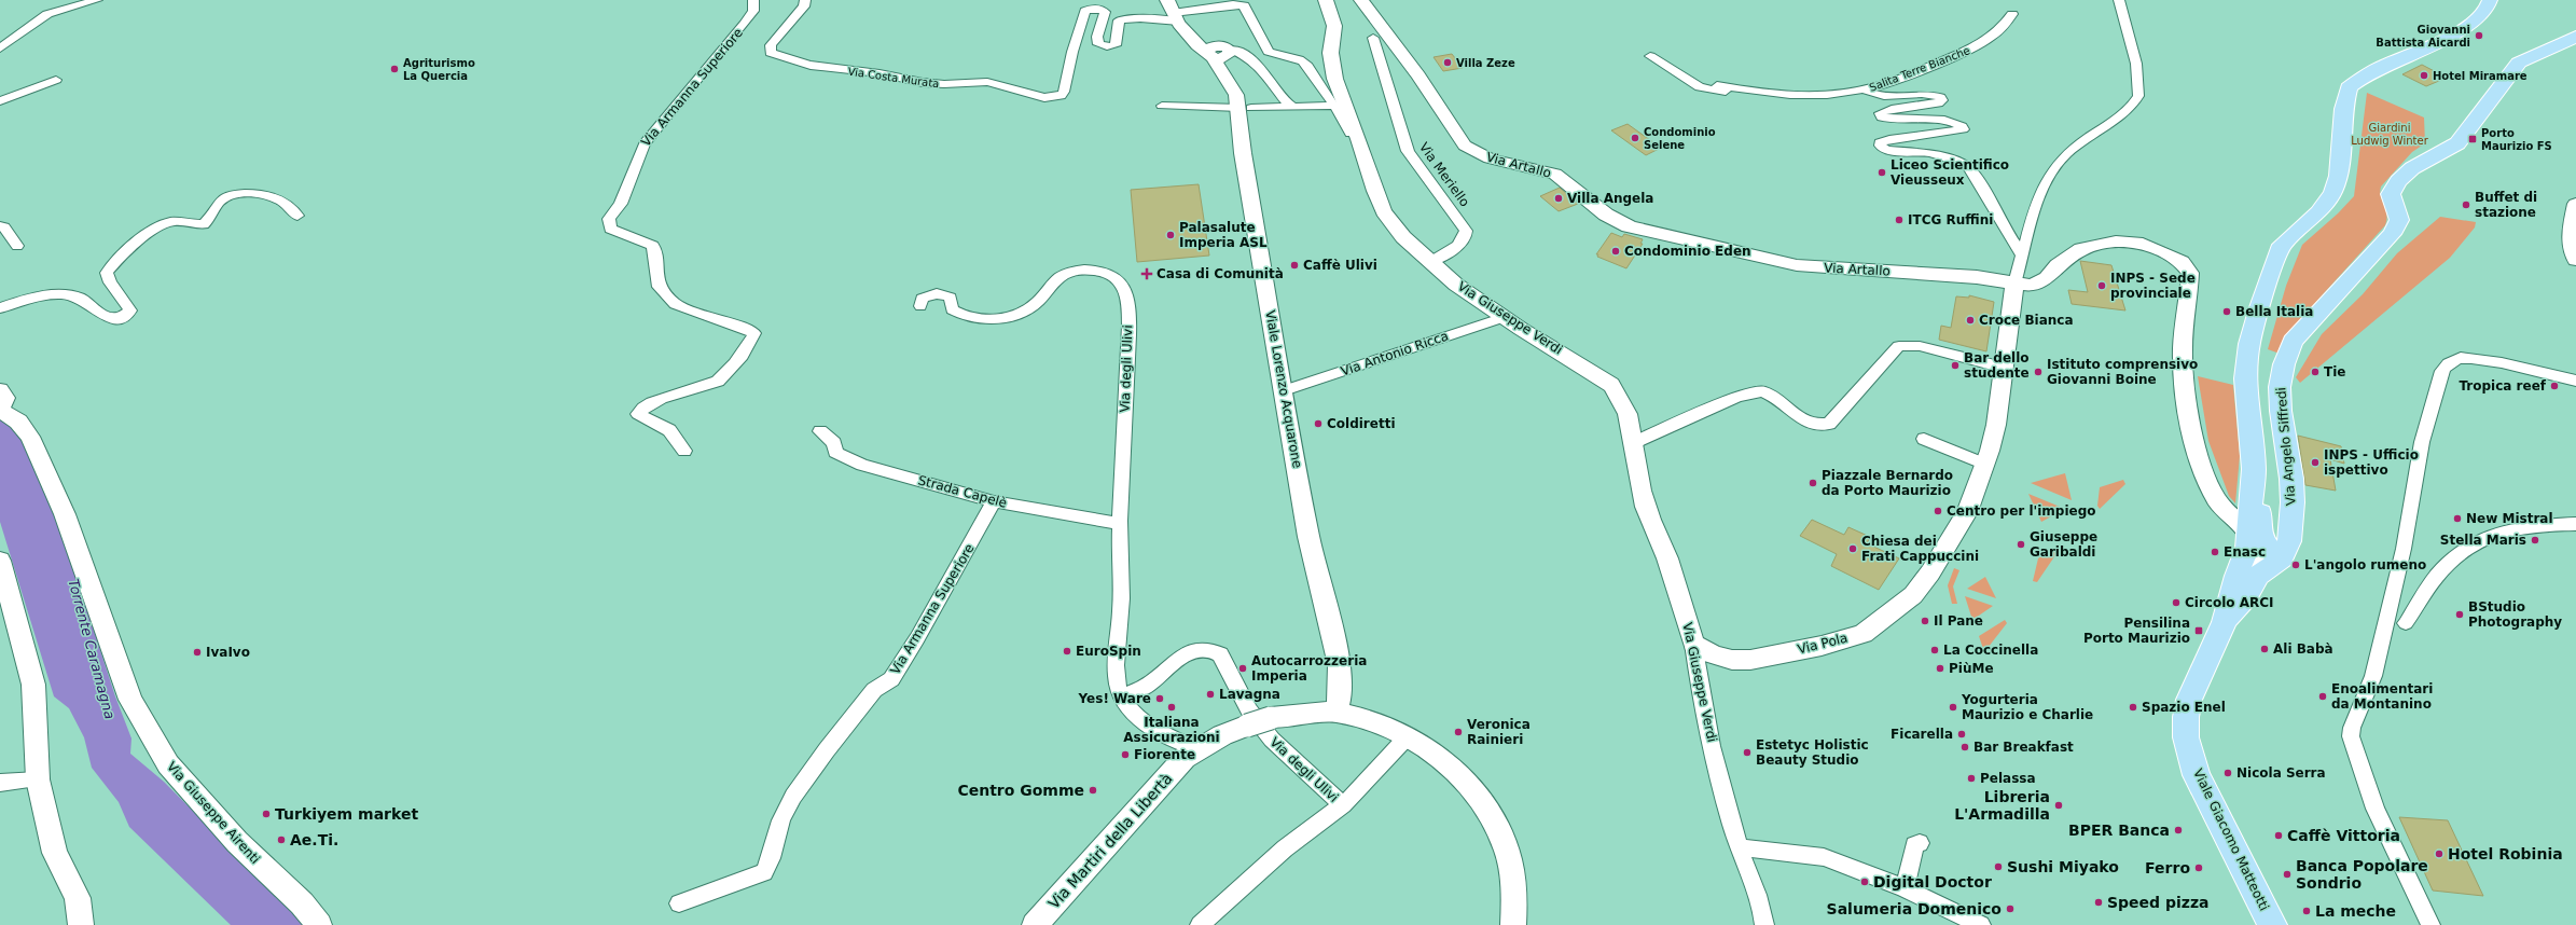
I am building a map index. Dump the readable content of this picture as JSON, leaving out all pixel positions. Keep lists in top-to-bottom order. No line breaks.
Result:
{"streets":{"main road":["Via Angelo Siffredi","Viale Giacomo Matteotti"],"street":["Salita Terre Bianche","Via Costa Murata","Via Armanna Superiore","Via Artallo","Via Meriello","Via Giuseppe Verdi","Via Antonio Ricca","Via degli Ulivi","Viale Lorenzo Acquarone","Strada Capelè","Via Pola","Via Giuseppe Airenti","Via Martiri della Libertà"]},"crossings":[["Via Costa Murata","Viale Lorenzo Acquarone"],["Via Armanna Superiore","Strada Capelè"],["Via Artallo","Via Angelo Siffredi"],["Via Artallo","Via Pola"],["Via Artallo","Viale Giacomo Matteotti"],["Via Meriello","Via Giuseppe Verdi"],["Via Giuseppe Verdi","Via Antonio Ricca"],["Via Giuseppe Verdi","Via Pola"],["Via Antonio Ricca","Viale Lorenzo Acquarone"],["Via degli Ulivi","Strada Capelè"],["Via degli Ulivi","Via Martiri della Libertà"],["Viale Lorenzo Acquarone","Via Martiri della Libertà"],["Via Angelo Siffredi","Viale Giacomo Matteotti"]],"water":["Torrente Caramagna"],"parks":["Giardini Ludwig Winter"],"places":{"other":["Giovanni Battista Aicardi","Villa Zeze","Agriturismo La Quercia","Hotel Miramare","Condominio Selene","Liceo Scientifico Vieusseux","Villa Angela","Buffet di stazione","ITCG Ruffini","Palasalute Imperia ASL","Condominio Eden","Caffè Ulivi","INPS - Sede provinciale","Bella Italia","Croce Bianca","Bar dello studente","Istituto comprensivo Giovanni Boine","Tie","Tropica reef","Coldiretti","INPS - Ufficio ispettivo","Piazzale Bernardo da Porto Maurizio","Centro per l'impiego","New Mistral","Stella Maris","Giuseppe Garibaldi","Chiesa dei Frati Cappuccini","Enasc","L'angolo rumeno","Circolo ARCI","BStudio Photography","Il Pane","Ali Babà","La Coccinella","EuroSpin","IvaIvo","Autocarrozzeria Imperia","PiùMe","Lavagna","Enoalimentari da Montanino","Yes! Ware","Italiana Assicurazioni","Yogurteria Maurizio e Charlie","Spazio Enel","Veronica Rainieri","Ficarella","Bar Breakfast","Estetyc Holistic Beauty Studio","Fiorente","Nicola Serra","Pelassa","Centro Gomme","Libreria L'Armadilla","Turkiyem market","BPER Banca","Caffè Vittoria","Ae.Ti.","Hotel Robinia","Sushi Miyako","Ferro","Banca Popolare Sondrio","Digital Doctor","Speed pizza","Salumeria Domenico","La meche"],"transit":["Porto Maurizio FS","Pensilina Porto Maurizio"],"health":["Casa di Comunità"]}}
